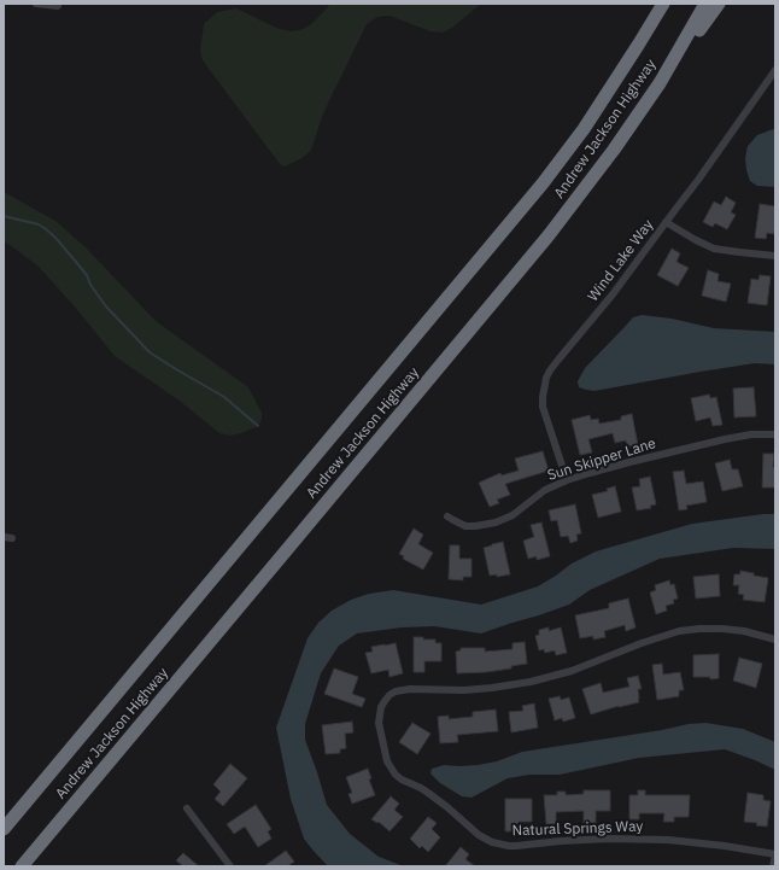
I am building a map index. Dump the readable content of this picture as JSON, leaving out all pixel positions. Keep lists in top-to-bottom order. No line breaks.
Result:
{"streets":{"highway":["Andrew Jackson Highway"],"street":["Wind Lake Way","Sun Skipper Lane","Natural Springs Way"]},"crossings":[["Wind Lake Way","Sun Skipper Lane"]]}
